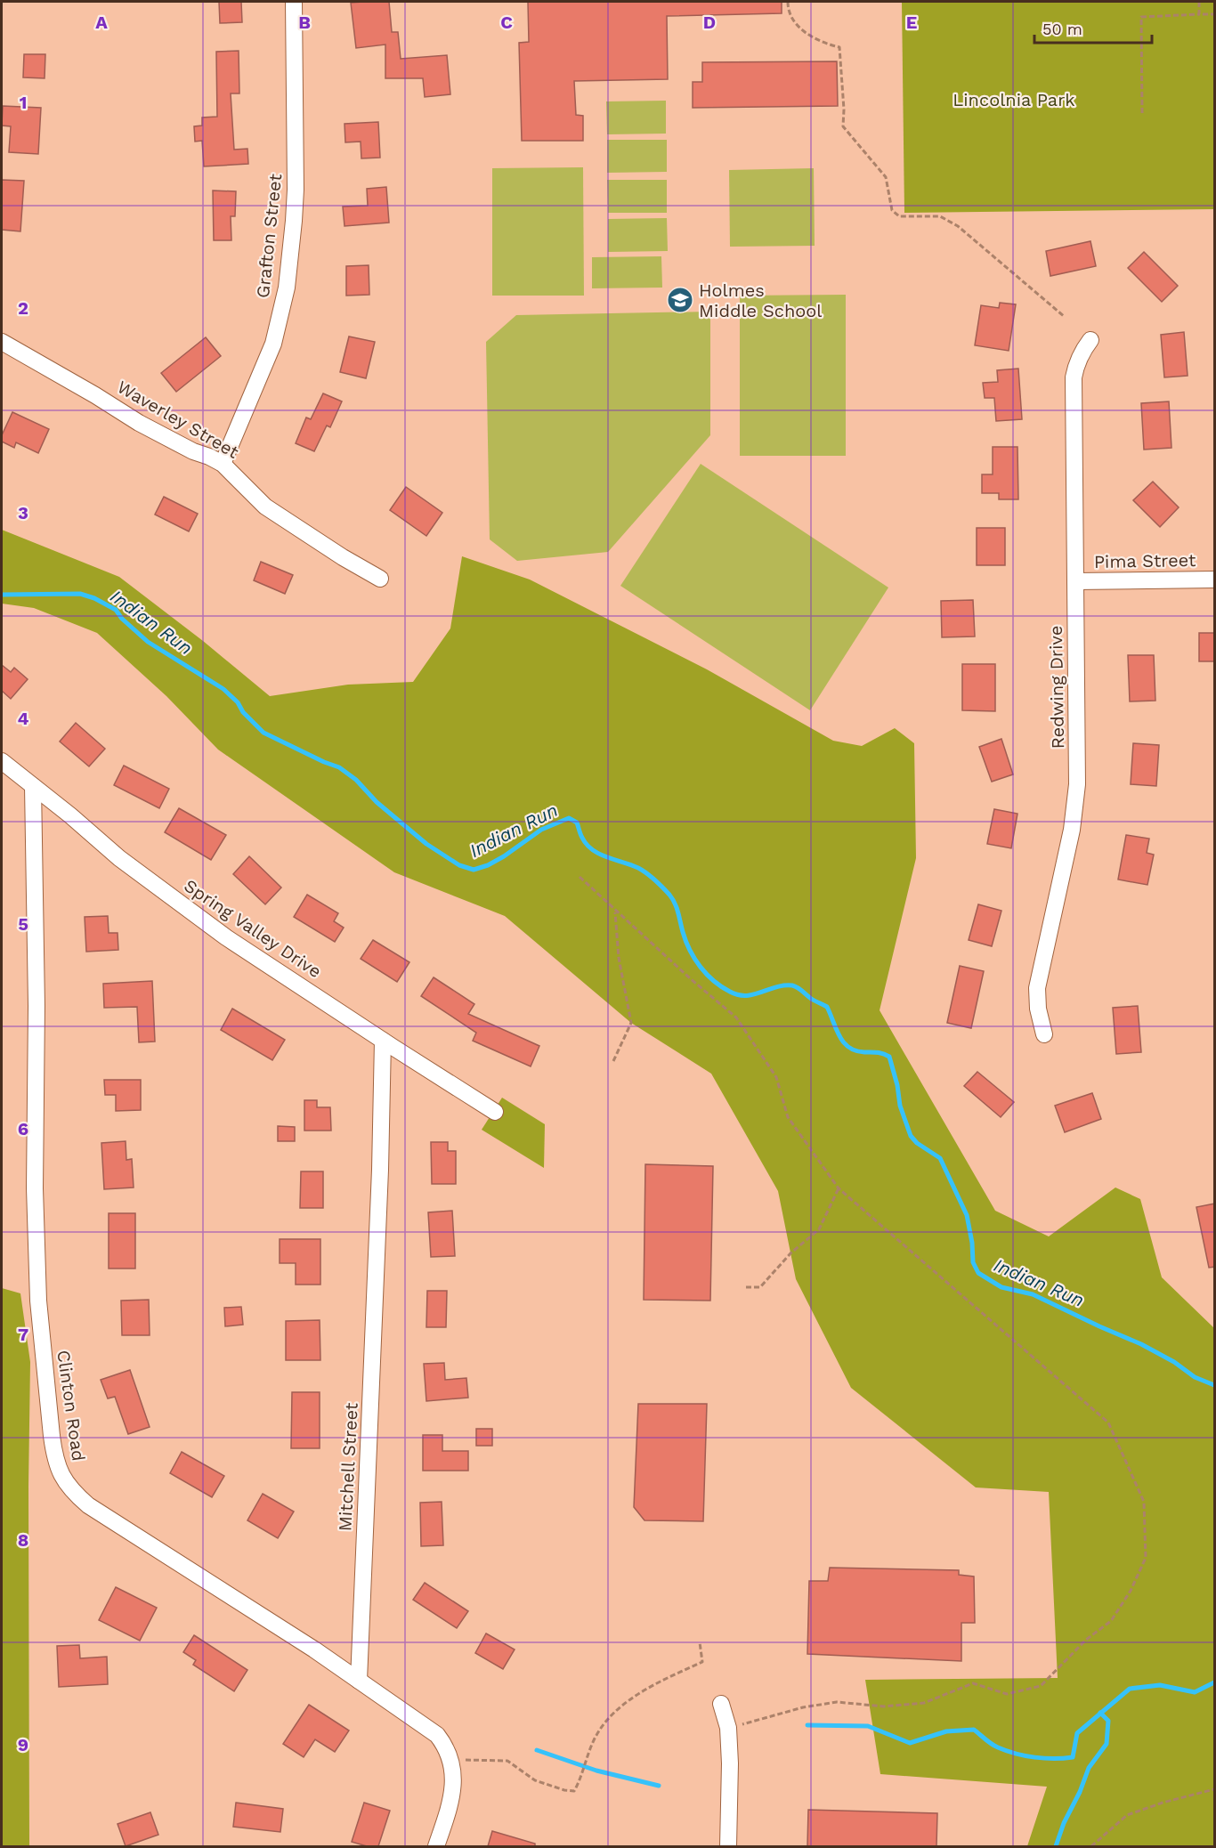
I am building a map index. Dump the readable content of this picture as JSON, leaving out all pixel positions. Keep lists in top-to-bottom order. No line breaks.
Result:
{"streets":{"street":["Grafton Street","Waverley Street","Pima Street","Redwing Drive","Spring Valley Drive","Clinton Road","Mitchell Street"]},"crossings":[["Grafton Street","Waverley Street"],["Pima Street","Redwing Drive"],["Spring Valley Drive","Clinton Road"],["Spring Valley Drive","Mitchell Street"],["Clinton Road","Mitchell Street"]],"water":["Indian Run"],"parks":["Lincolnia Park"],"places":{"school or university":["Holmes Middle School"]},"scale_bar":"50 m","grid":{"columns":["A","B","C","D","E"],"rows":["1","2","3","4","5","6","7","8","9"]}}
